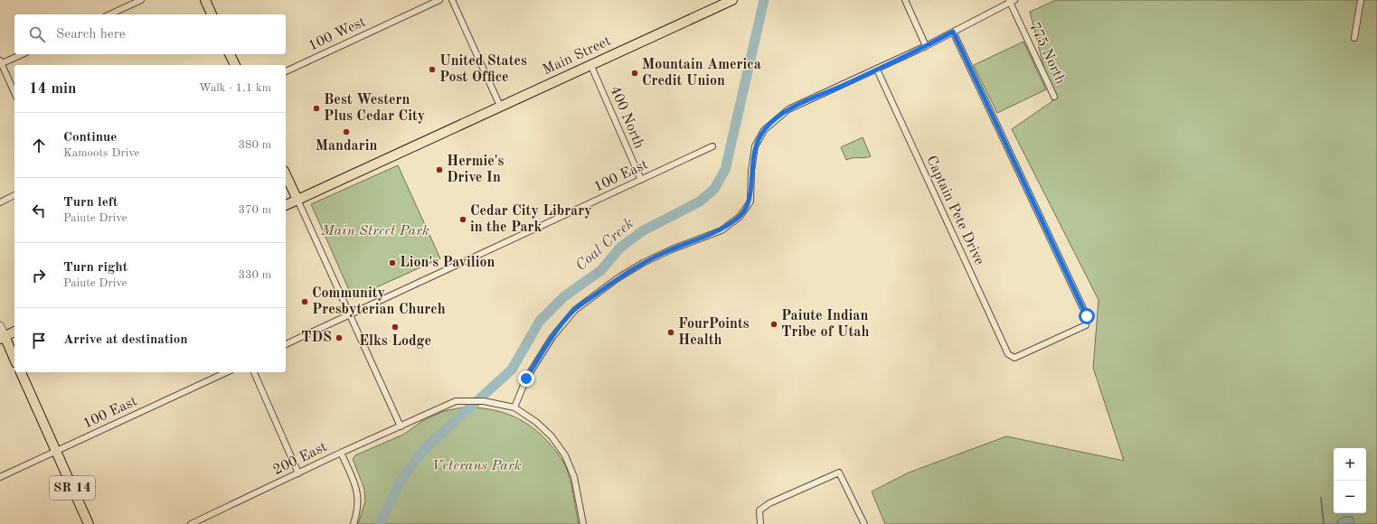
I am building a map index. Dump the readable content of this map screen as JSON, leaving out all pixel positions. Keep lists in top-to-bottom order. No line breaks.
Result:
{"streets":{"main road":["Main Street","SR 14"],"street":["100 West","775 North","400 North","100 East","Captain Pete Drive","200 East"]},"crossings":[["Main Street","400 North"],["400 North","100 East"],["100 East","SR 14"]],"water":["Coal Creek"],"parks":["Main Street Park","Veterans Park"],"places":["United States Post Office","Mountain America Credit Union","Best Western Plus Cedar City","Mandarin","Hermie's Drive In","Cedar City Library in the Park","Lion's Pavilion","Community Presbyterian Church","Paiute Indian Tribe of Utah","Elks Lodge","FourPoints Health","TDS"],"page":{"search":"Search here","heading":["14 min","Walk · 1.1 km"],"list":[["Continue","Kamoots Drive","380 m"],["Turn left","Paiute Drive","370 m"],["Turn right","Paiute Drive","330 m"],"Arrive at destination"],"map_buttons":["+","−"]}}
